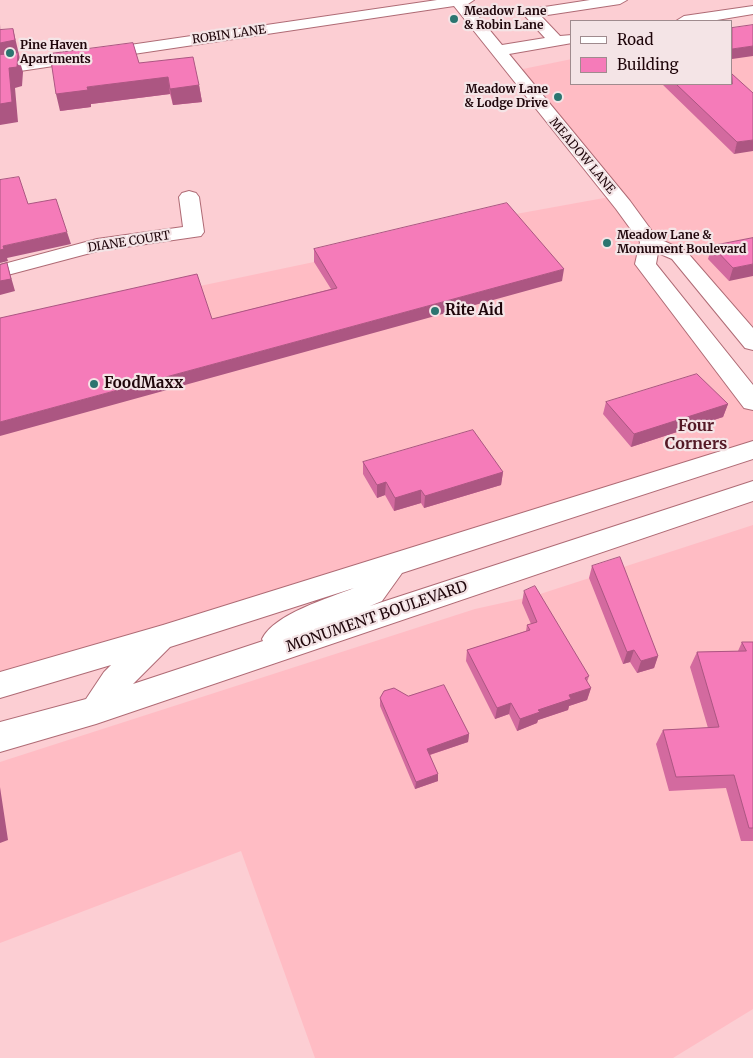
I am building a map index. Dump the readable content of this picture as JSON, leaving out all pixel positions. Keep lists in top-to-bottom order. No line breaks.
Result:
{"streets":{"street":["ROBIN LANE","MEADOW LANE","DIANE COURT","MONUMENT BOULEVARD"]},"crossings":[["ROBIN LANE","MEADOW LANE"]],"districts":["Four Corners"],"places":["Meadow Lane & Robin Lane","Pine Haven Apartments","Meadow Lane & Lodge Drive","Meadow Lane & Monument Boulevard","Rite Aid","FoodMaxx"],"legend":["Road","Building"]}
